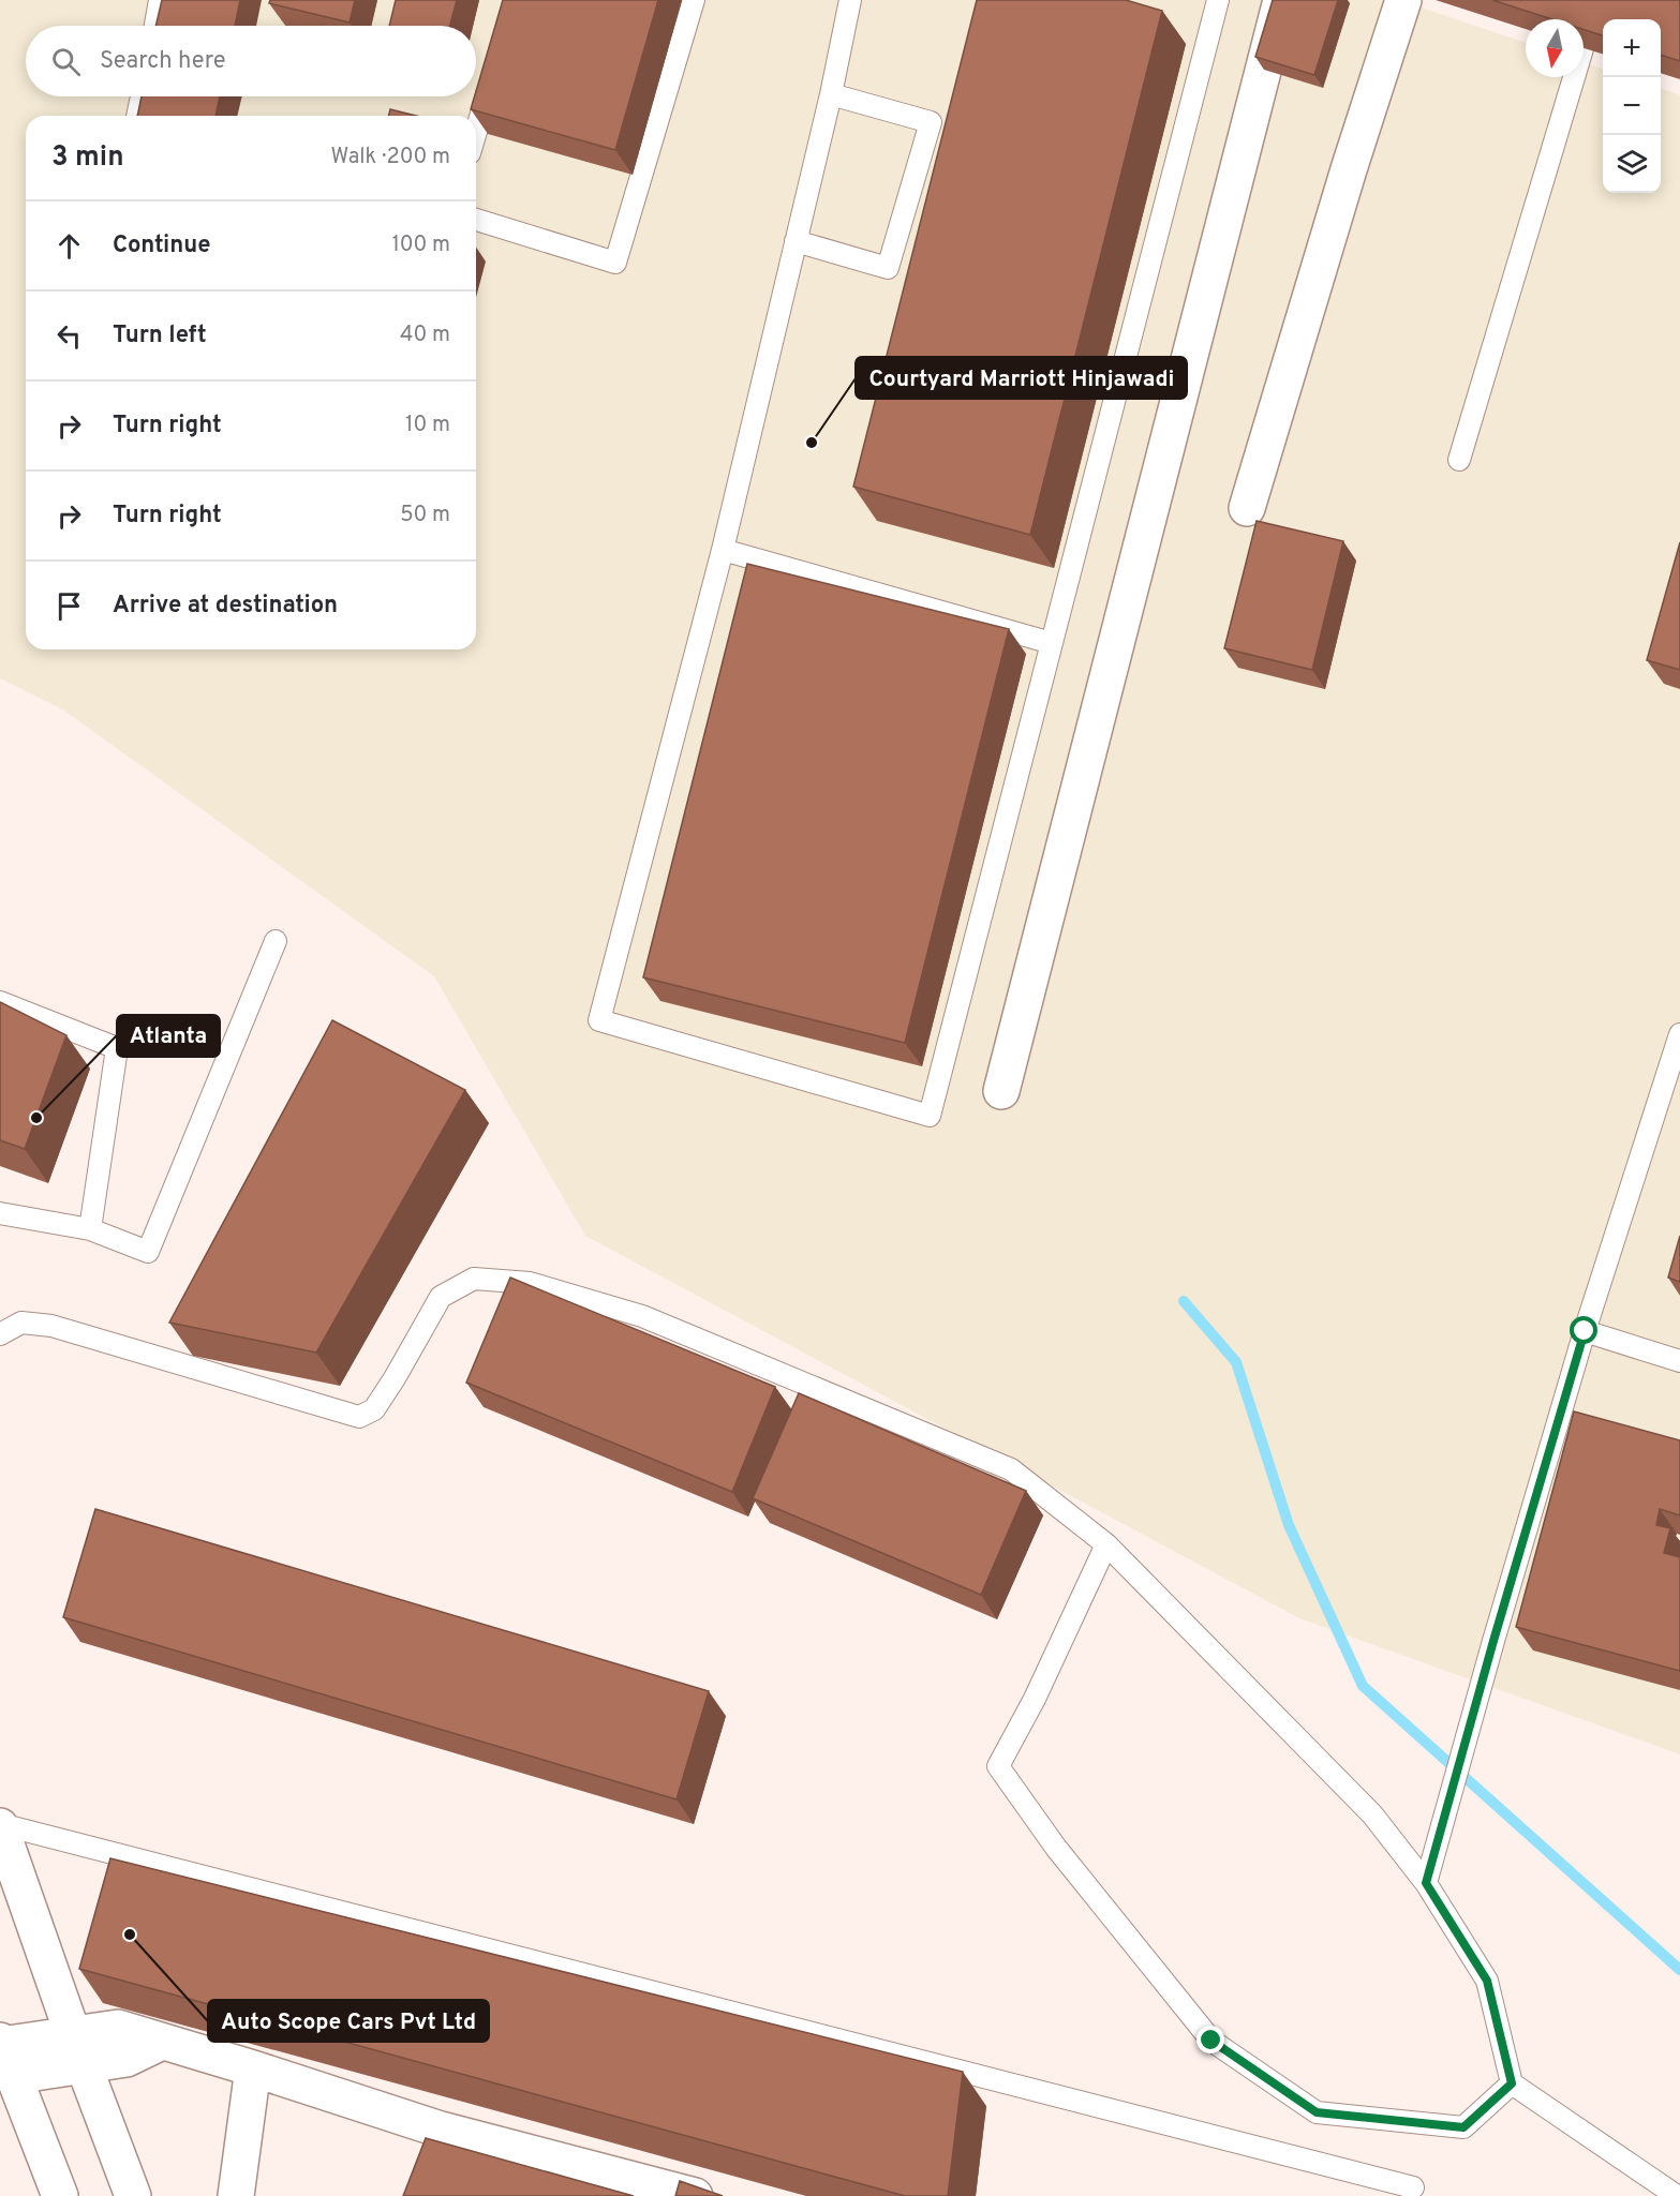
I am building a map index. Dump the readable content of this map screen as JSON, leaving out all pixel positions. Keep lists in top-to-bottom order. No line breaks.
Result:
{"places":["Courtyard Marriott Hinjawadi","Atlanta","Auto Scope Cars Pvt Ltd"],"north":"bottom","page":{"map_buttons":["+","−"],"search":"Search here","heading":["3 min","Walk · 200 m"],"list":[["Continue","100 m"],["Turn left","40 m"],["Turn right","10 m"],["Turn right","50 m"],"Arrive at destination"]}}
